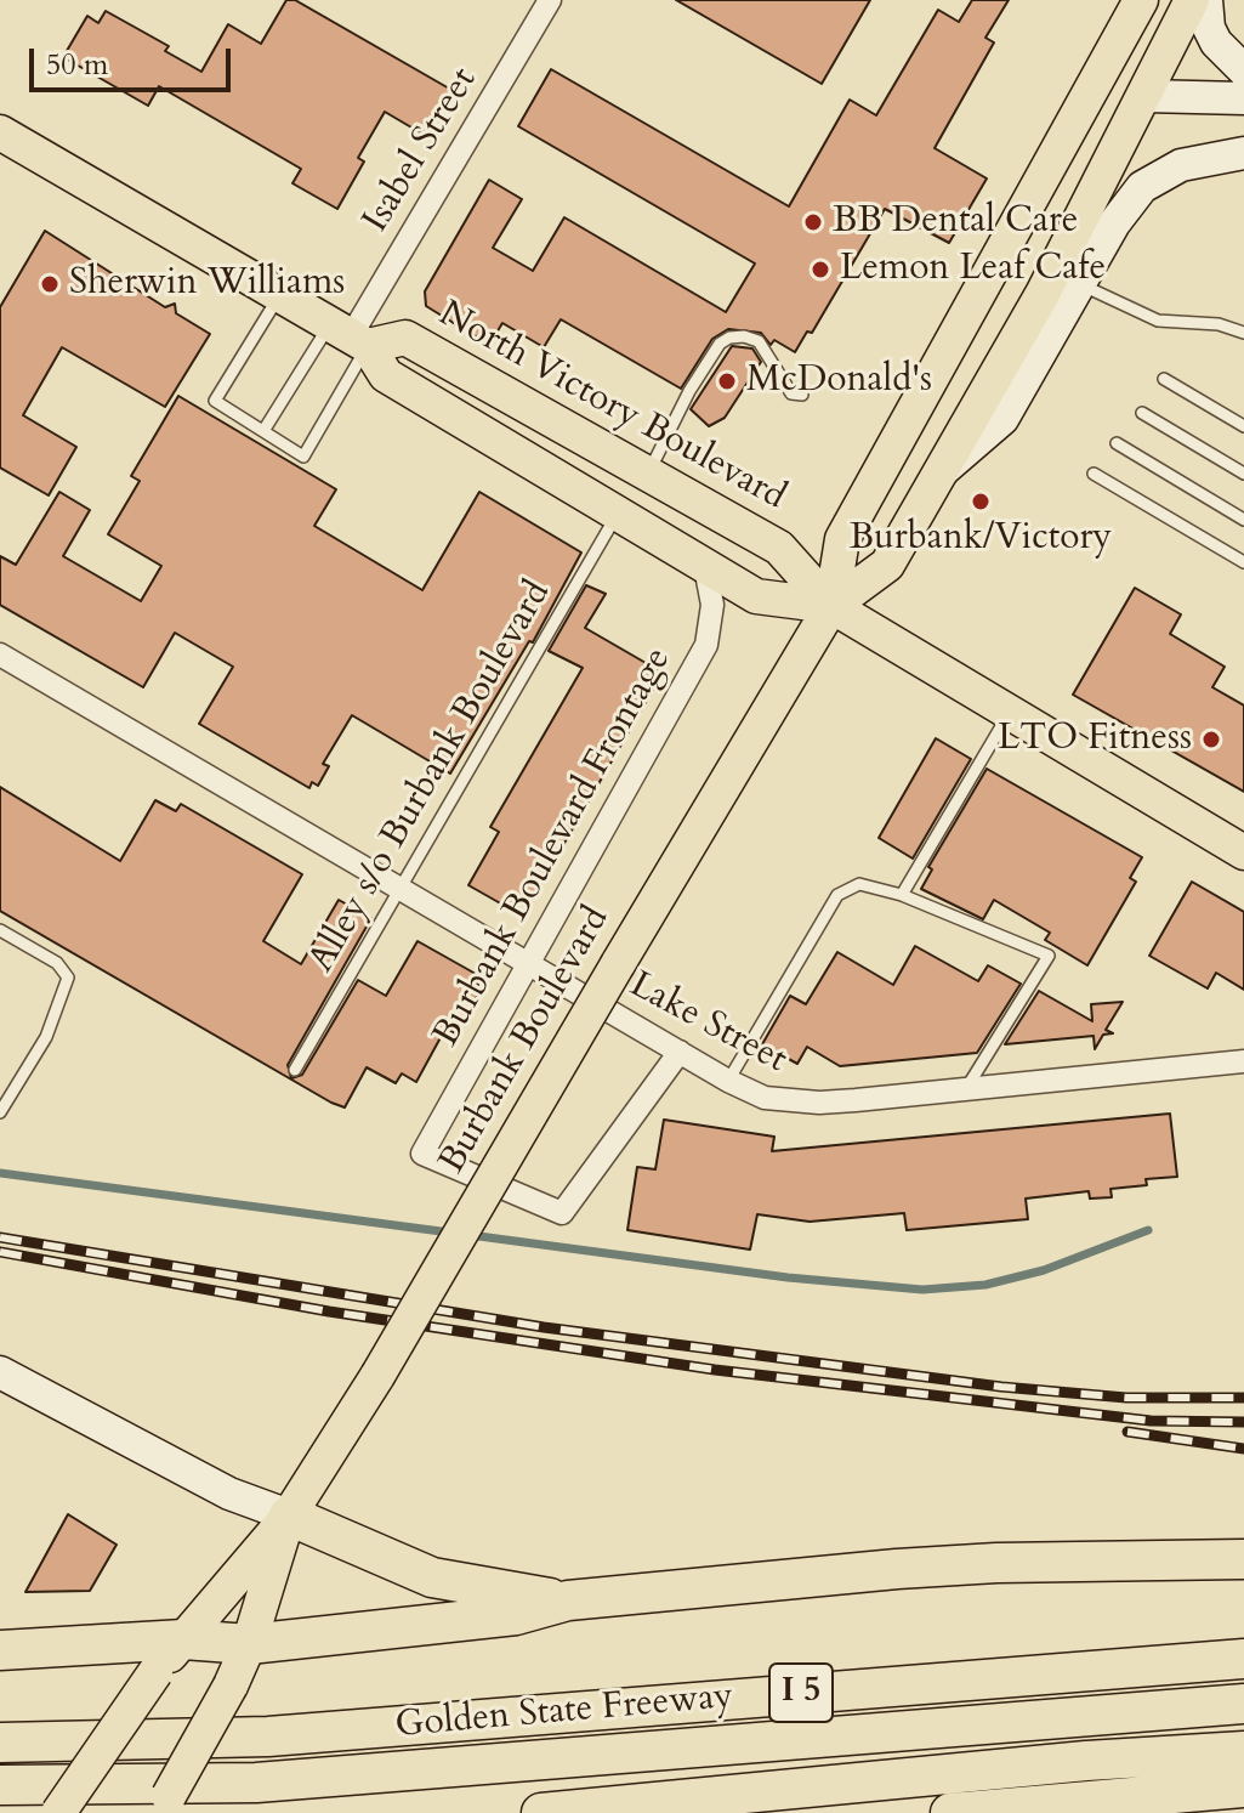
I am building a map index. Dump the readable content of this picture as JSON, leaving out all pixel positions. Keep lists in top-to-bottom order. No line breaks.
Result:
{"streets":{"highway":["I 5","Golden State Freeway"],"main road":["North Victory Boulevard","Burbank Boulevard"],"street":["Isabel Street","Burbank Boulevard Frontage","Lake Street"],"lane":["Alley s/o Burbank Boulevard"]},"crossings":[["Isabel Street","North Victory Boulevard"],["North Victory Boulevard","Burbank Boulevard"],["Alley s/o Burbank Boulevard","Lake Street"],["Burbank Boulevard Frontage","Lake Street"]],"places":["BB Dental Care","Lemon Leaf Cafe","Sherwin Williams","McDonald's","Burbank/Victory","LTO Fitness"],"scale_bar":"50 m"}
